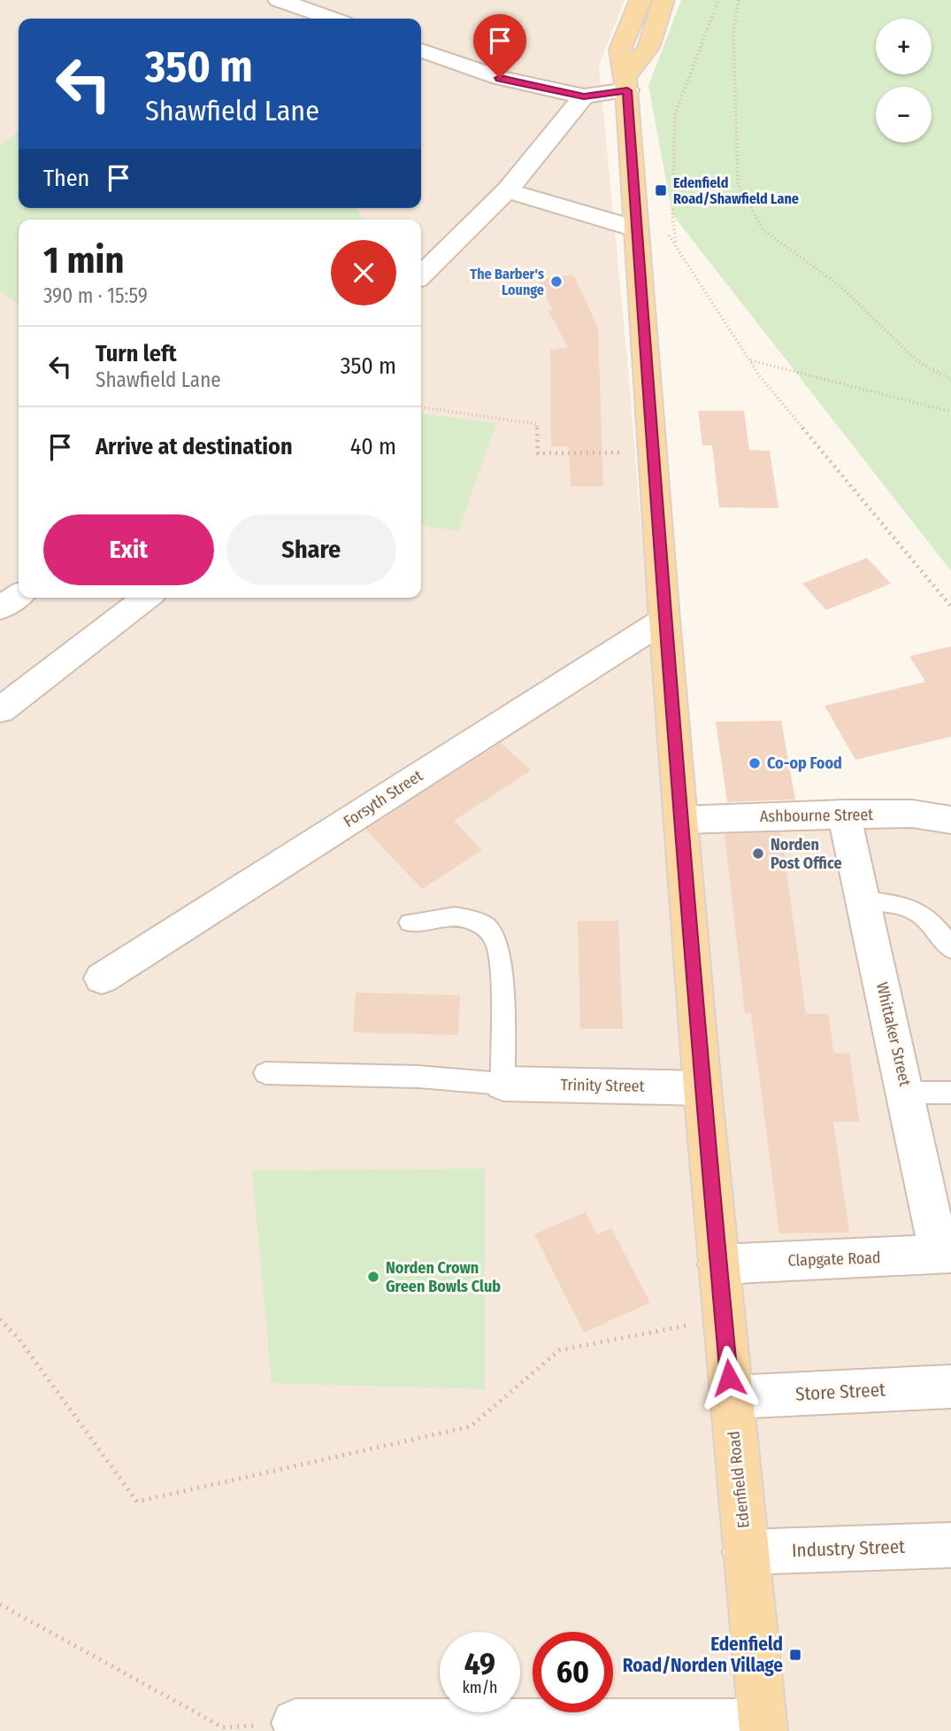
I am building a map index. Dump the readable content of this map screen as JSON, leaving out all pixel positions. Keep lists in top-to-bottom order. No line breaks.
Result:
{"streets":{"main road":["Edenfield Road"],"street":["Forsyth Street","Ashbourne Street","Whittaker Street","Trinity Street","Clapgate Road","Store Street","Industry Street"]},"crossings":[["Forsyth Street","Edenfield Road"],["Ashbourne Street","Whittaker Street"],["Ashbourne Street","Edenfield Road"],["Whittaker Street","Clapgate Road"],["Trinity Street","Edenfield Road"],["Clapgate Road","Edenfield Road"],["Store Street","Edenfield Road"],["Edenfield Road","Industry Street"]],"places":{"transit":["Edenfield Road/Shawfield Lane","Edenfield Road/Norden Village"],"other":["The Barber's Lounge","Co-op Food","Norden Post Office","Norden Crown Green Bowls Club"]},"page":{"map_buttons":["+","−"],"turn":["350 m","Shawfield Lane"],"then":"Then","heading":["1 min","390 m · 15:59"],"list":[{"name":"Turn left","note":"Shawfield Lane","value":"350 m"},{"name":"Arrive at destination","value":"40 m"}],"buttons":["Exit","Share"],"speed":"49 km/h","limit":"60"}}
